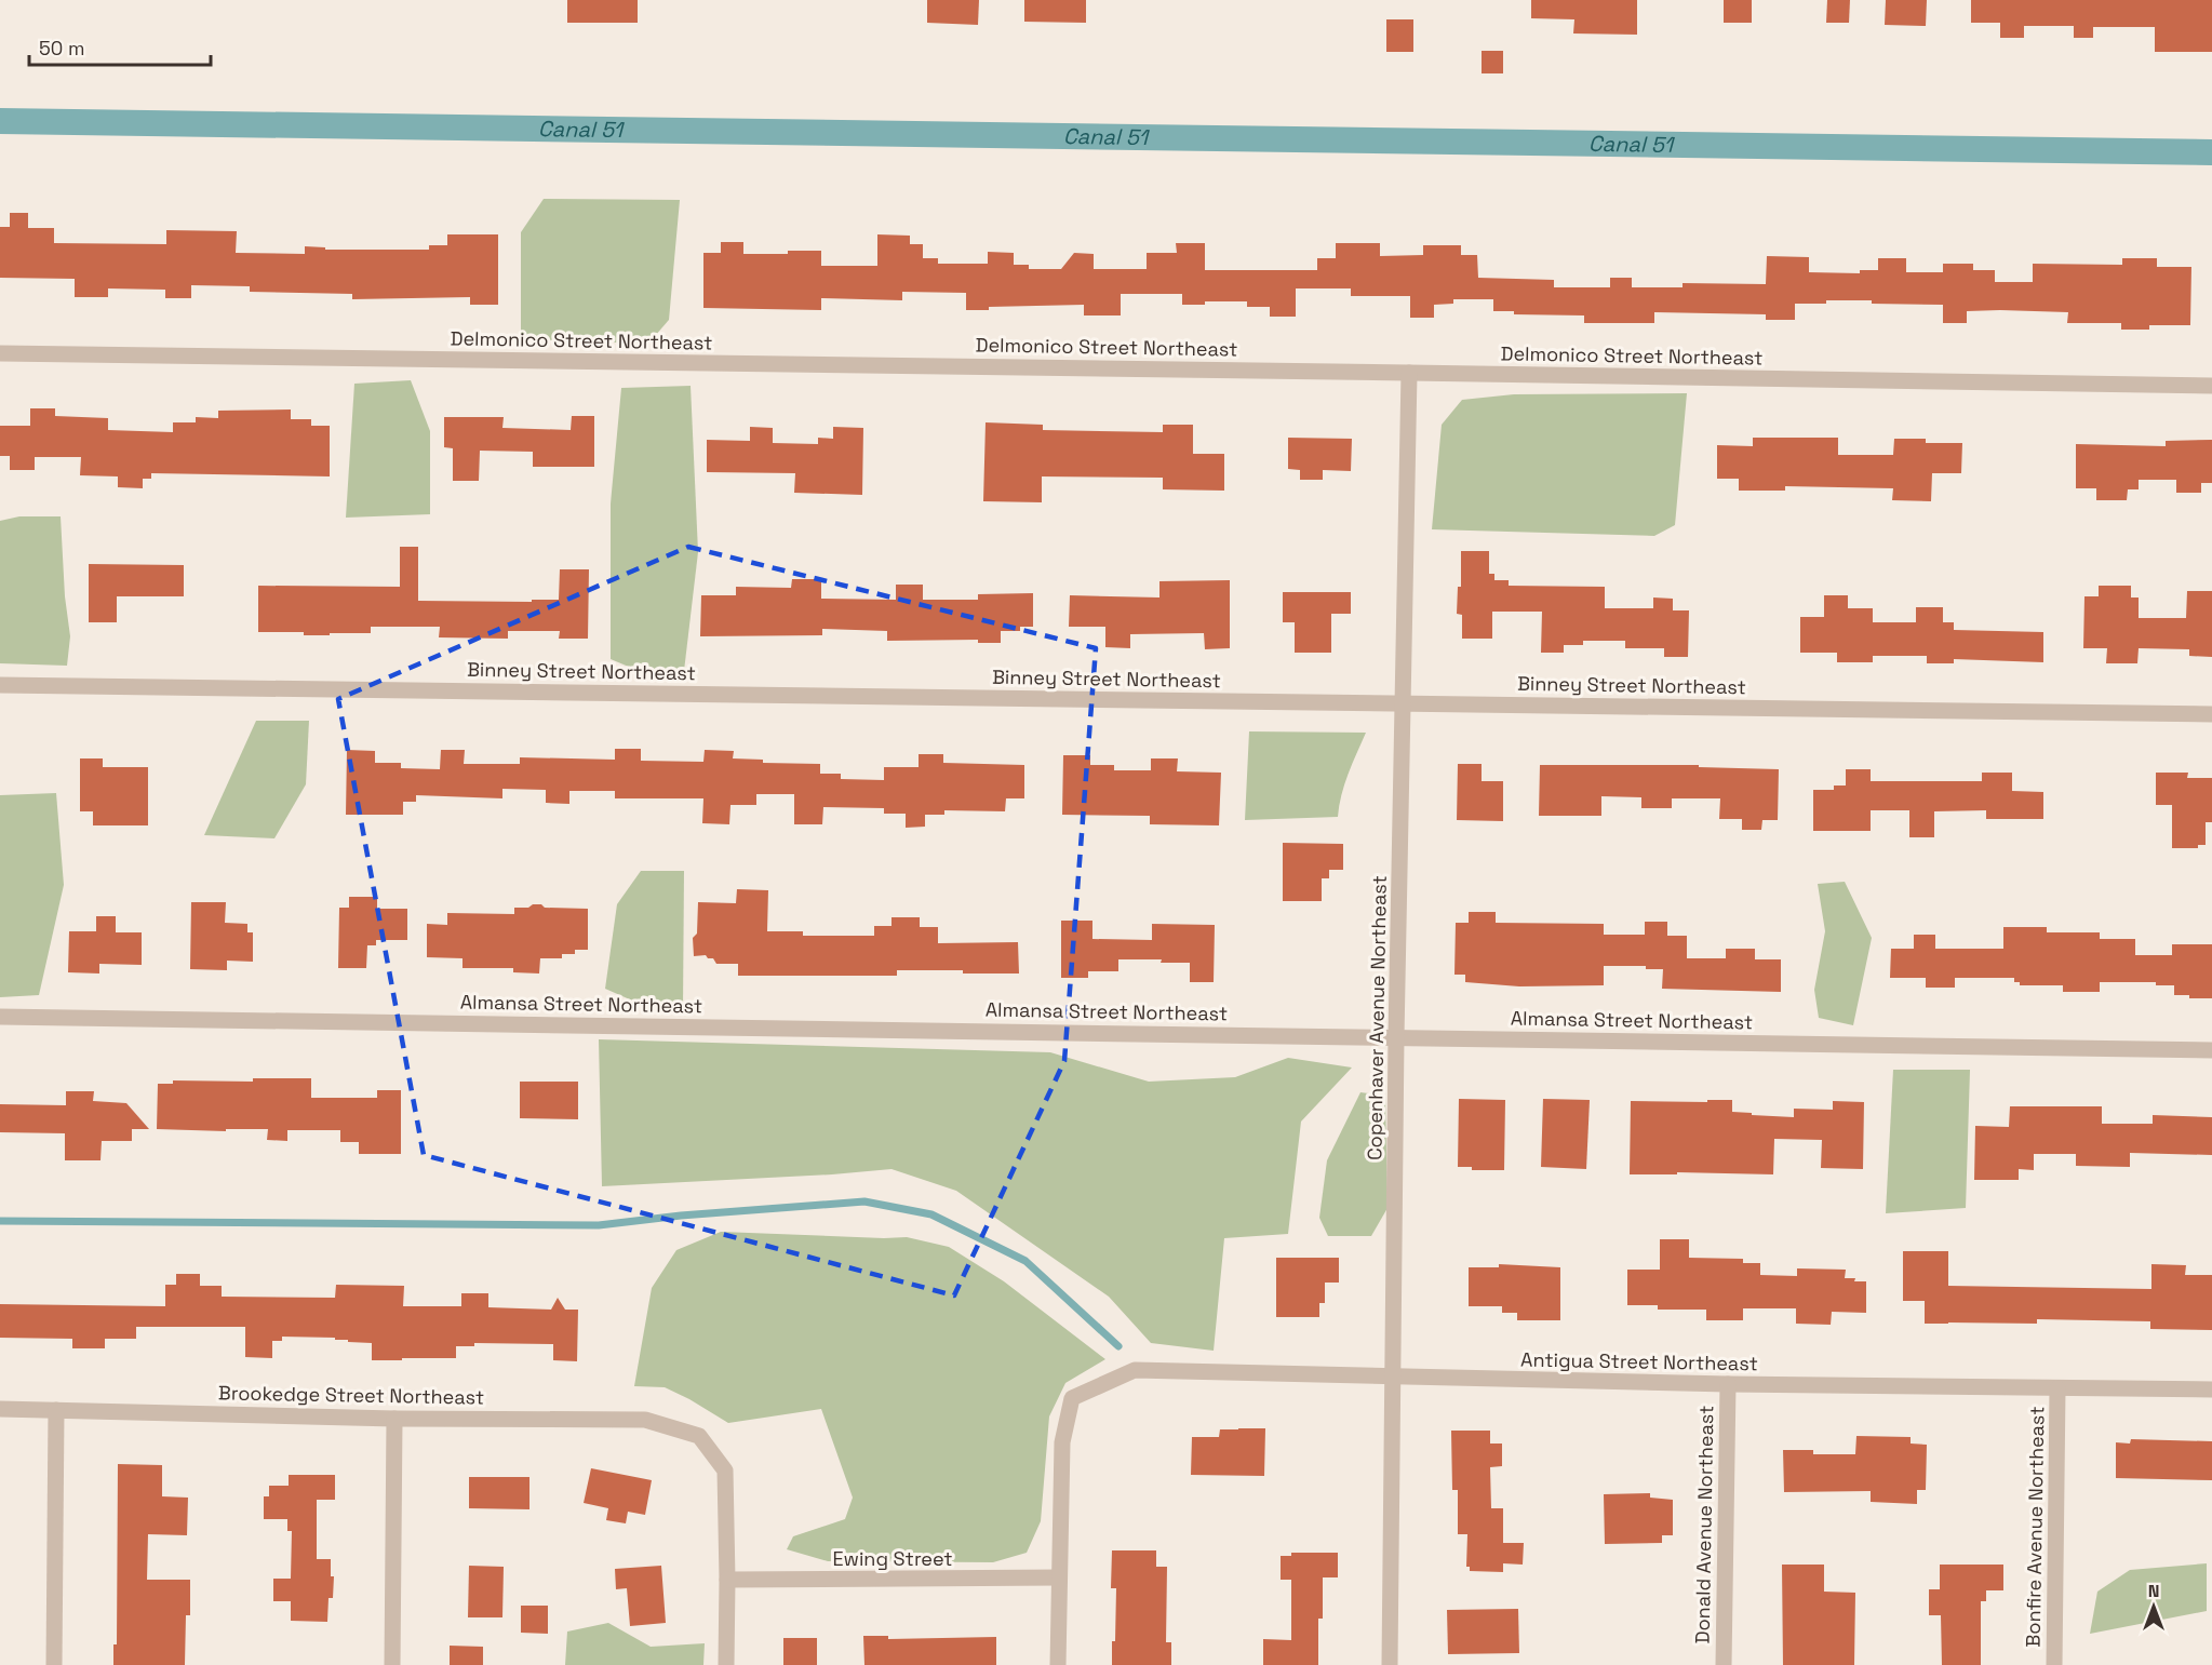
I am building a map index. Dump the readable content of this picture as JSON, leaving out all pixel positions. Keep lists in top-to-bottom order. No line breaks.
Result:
{"streets":{"street":["Delmonico Street Northeast","Binney Street Northeast","Almansa Street Northeast","Copenhaver Avenue Northeast","Antigua Street Northeast","Brookedge Street Northeast","Donald Avenue Northeast","Bonfire Avenue Northeast","Ewing Street"]},"crossings":[["Delmonico Street Northeast","Copenhaver Avenue Northeast"],["Binney Street Northeast","Copenhaver Avenue Northeast"],["Almansa Street Northeast","Copenhaver Avenue Northeast"],["Copenhaver Avenue Northeast","Antigua Street Northeast"],["Antigua Street Northeast","Donald Avenue Northeast"],["Antigua Street Northeast","Bonfire Avenue Northeast"],["Antigua Street Northeast","Ewing Street"],["Brookedge Street Northeast","Ewing Street"]],"water":["Canal 51"],"scale_bar":"50 m","north":"top"}
